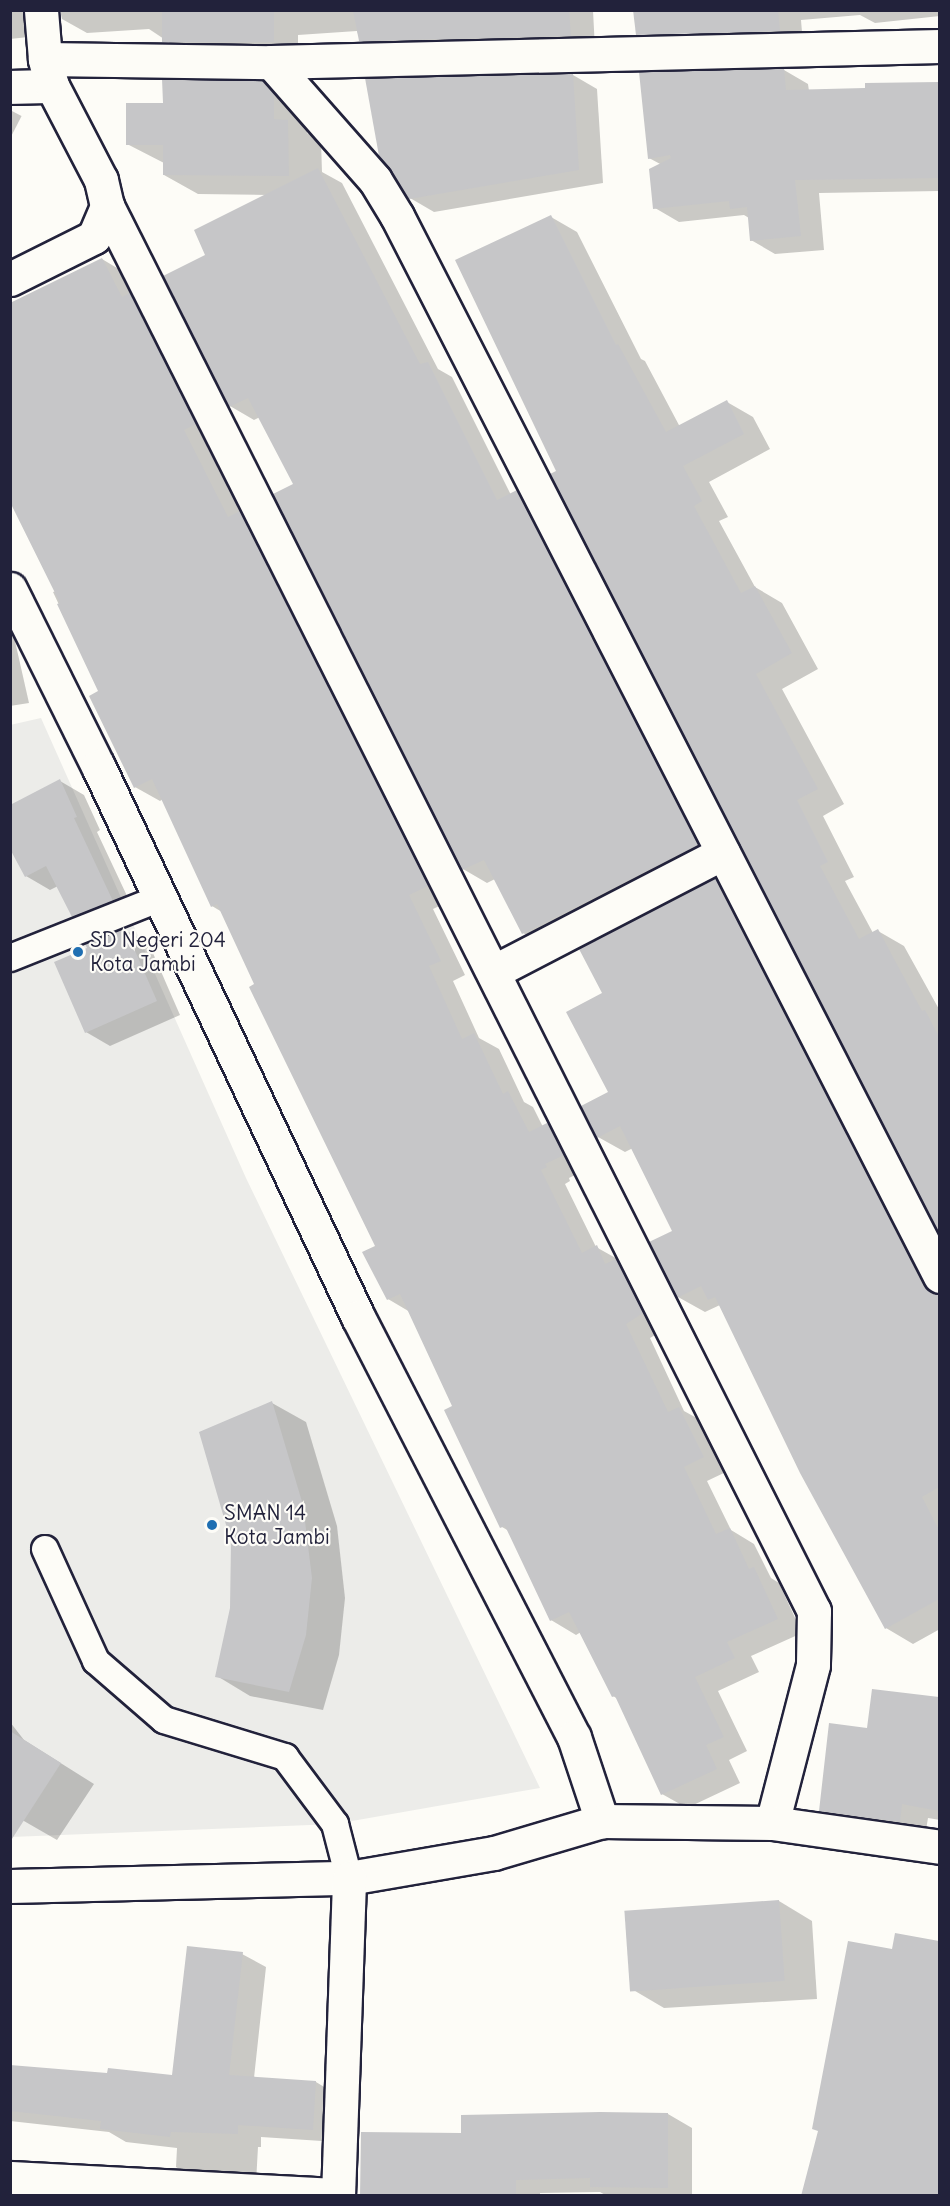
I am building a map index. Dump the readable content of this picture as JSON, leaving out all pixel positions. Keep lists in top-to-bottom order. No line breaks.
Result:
{"places":["SD Negeri 204 Kota Jambi","SMAN 14 Kota Jambi"]}
